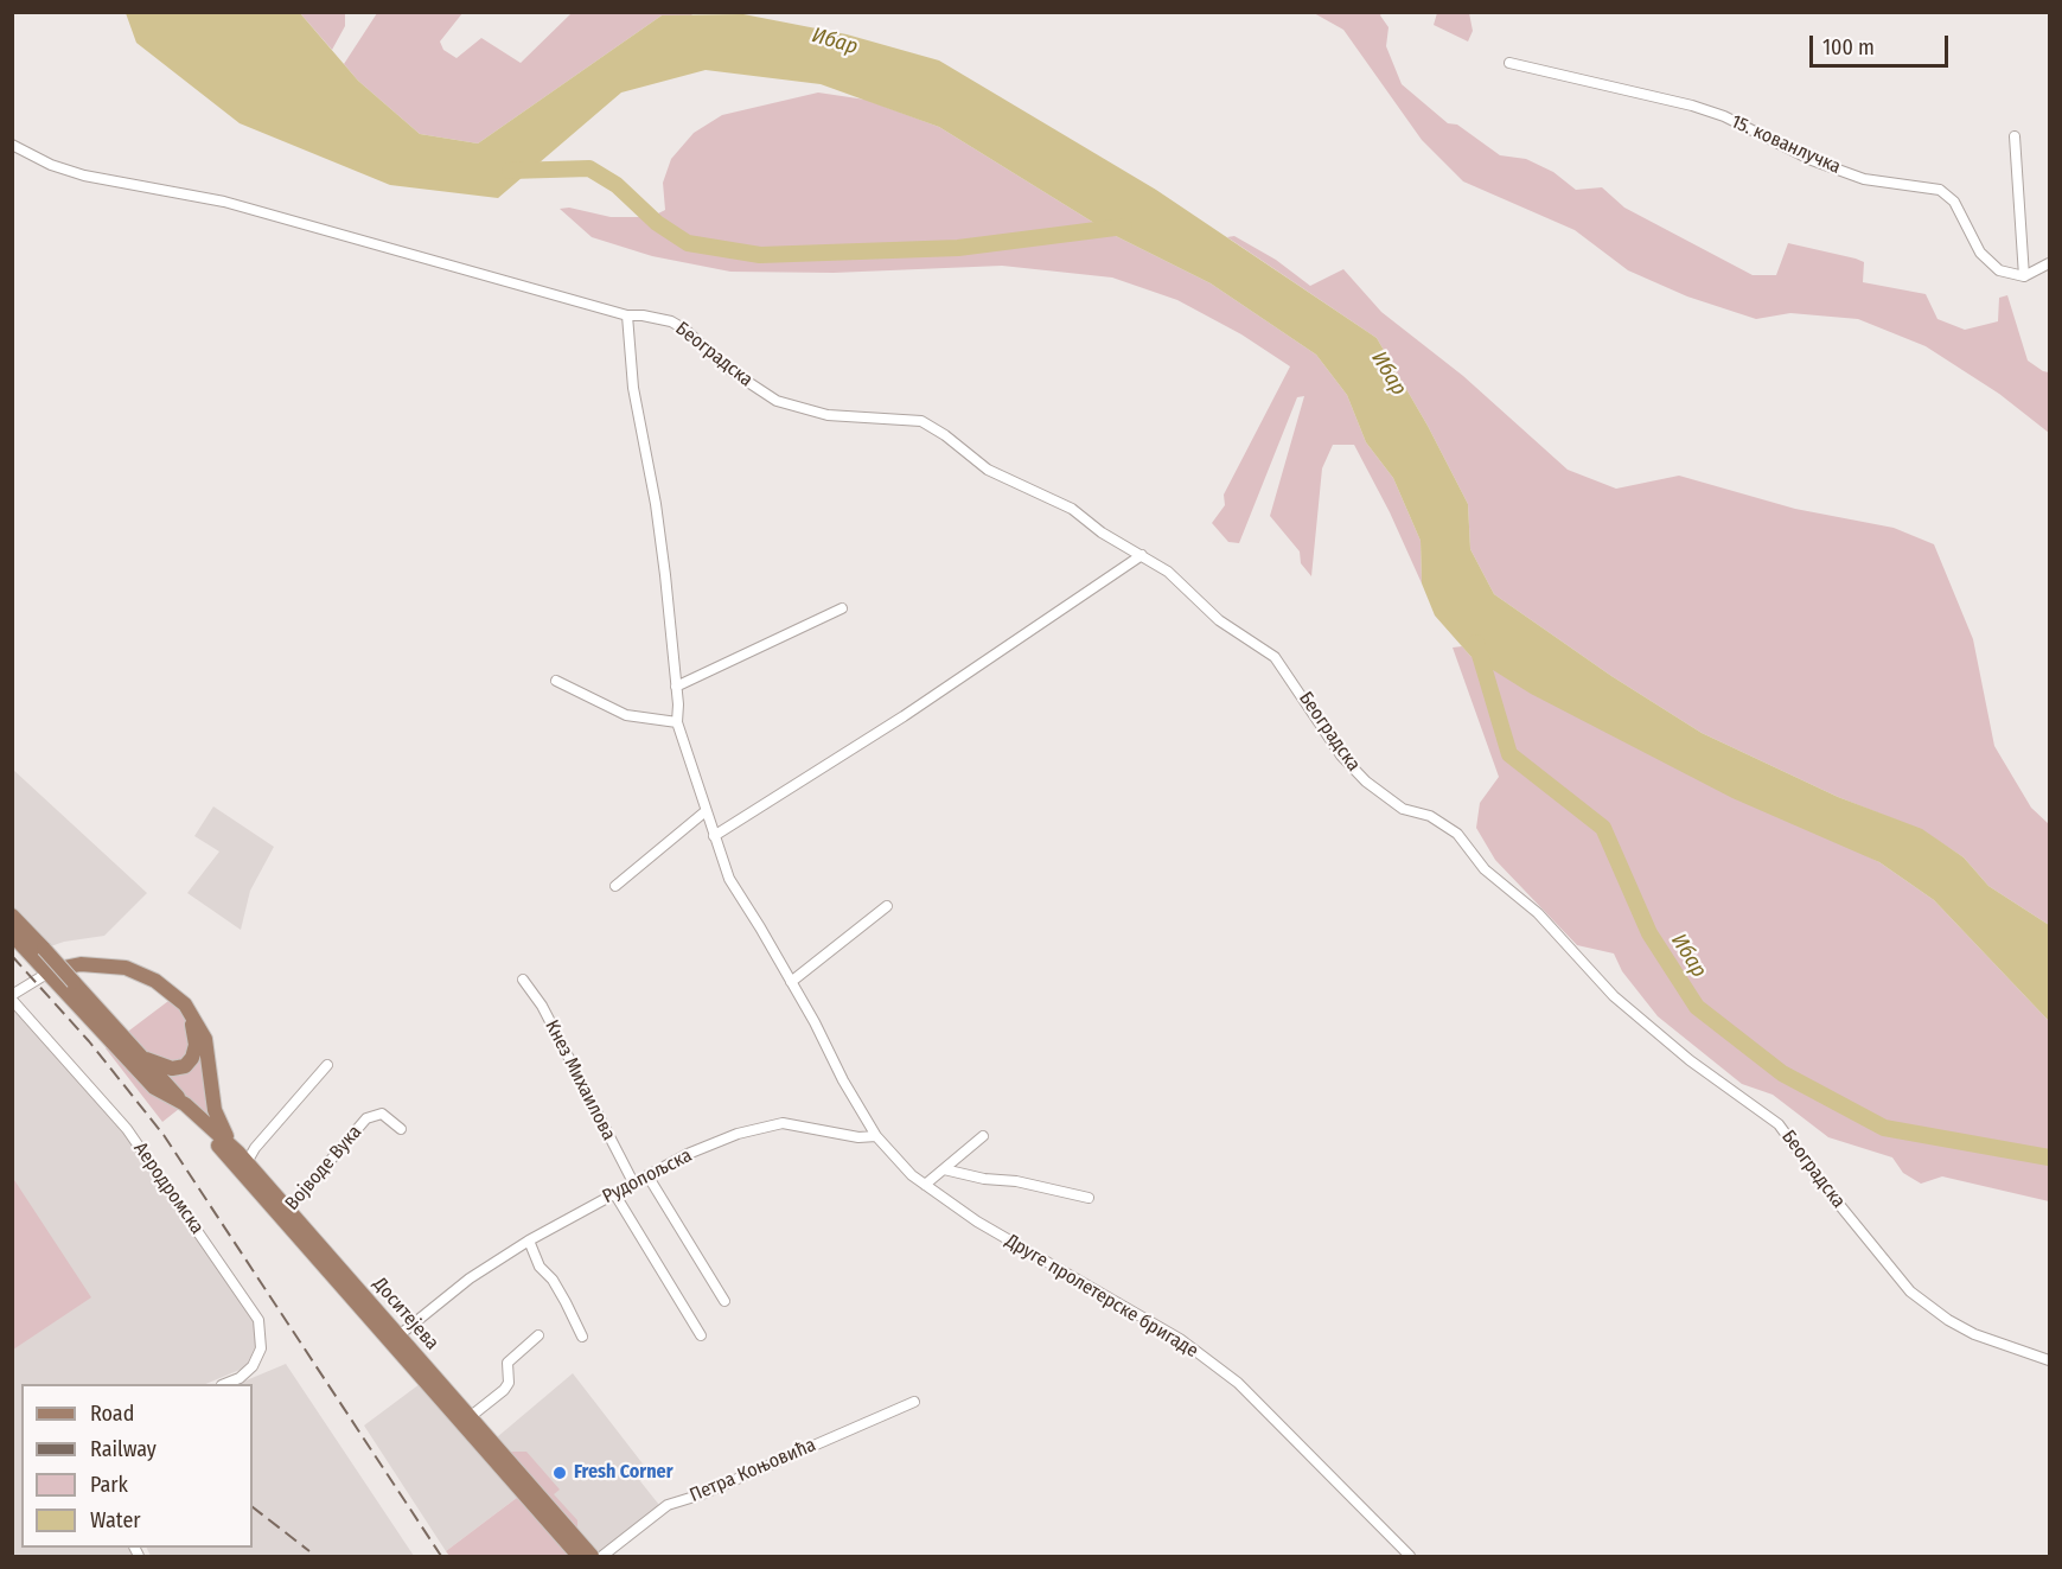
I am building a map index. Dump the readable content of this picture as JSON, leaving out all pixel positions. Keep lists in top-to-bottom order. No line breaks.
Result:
{"streets":{"main road":["Доситејева"],"street":["15. кованлучка","Београдска","Кнез Михаилова","Војводе Вука","Рудопољска","Аеродромска","Друге пролетерске бригаде","Петра Коњовића"]},"crossings":[["Кнез Михаилова","Рудопољска"],["Војводе Вука","Доситејева"],["Рудопољска","Друге пролетерске бригаде"],["Рудопољска","Доситејева"]],"water":["Ибар"],"places":["Fresh Corner"],"legend":["Road","Railway","Park","Water"],"scale_bar":"100 m"}
